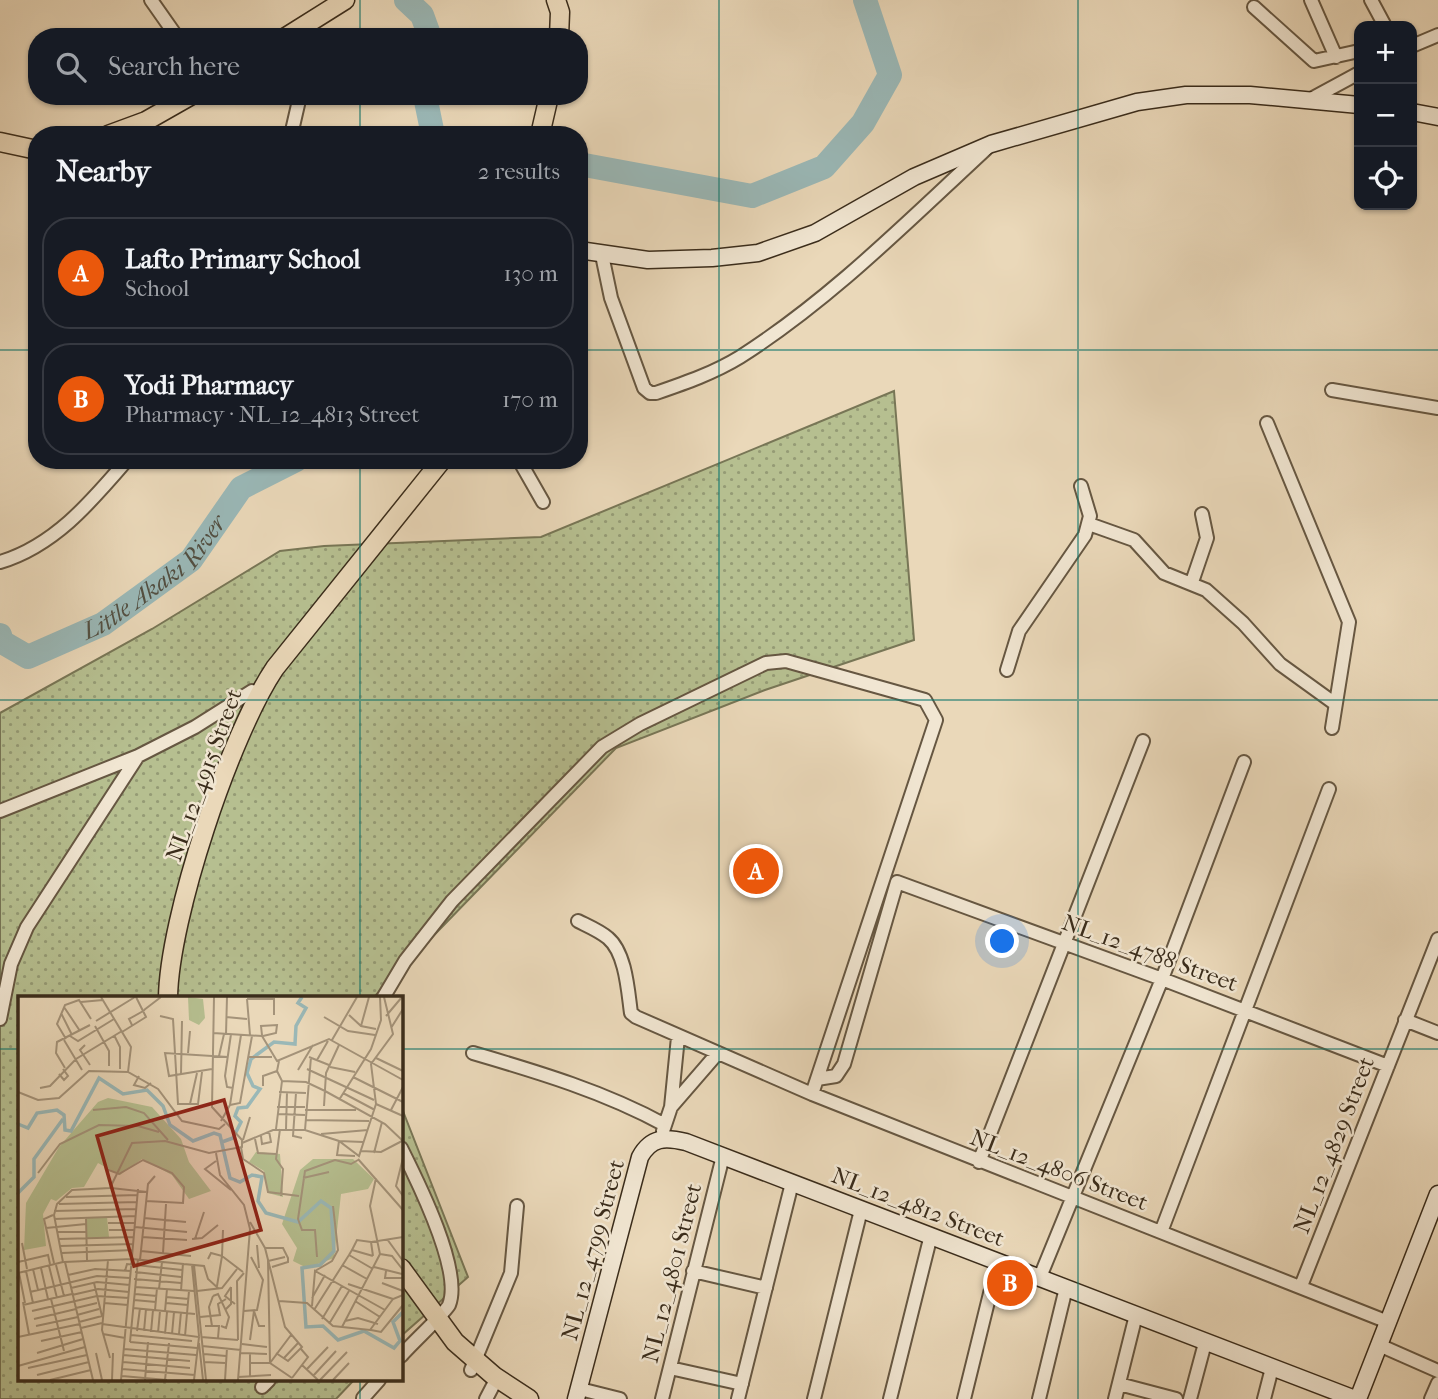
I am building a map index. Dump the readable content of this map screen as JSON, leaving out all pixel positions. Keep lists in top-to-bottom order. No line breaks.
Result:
{"streets":{"main road":["NL_12_4915 Street"],"street":["NL_12_4788 Street","NL_12_4829 Street","NL_12_4806 Street","NL_12_4812 Street","NL_12_4799 Street","NL_12_4801 Street"]},"crossings":[["NL_12_4788 Street","NL_12_4829 Street"],["NL_12_4829 Street","NL_12_4806 Street"],["NL_12_4806 Street","NL_12_4799 Street"],["NL_12_4812 Street","NL_12_4799 Street"],["NL_12_4812 Street","NL_12_4801 Street"]],"water":["Little Akaki River"],"page":{"map_buttons":["+","−"],"search":"Search here","heading":["Nearby","2 results"],"list":[{"mark":"A","name":"Lafto Primary School","note":"School","value":"130 m"},{"mark":"B","name":"Yodi Pharmacy","note":"Pharmacy · NL_12_4813 Street","value":"170 m"}],"pins":["A","B"]}}
